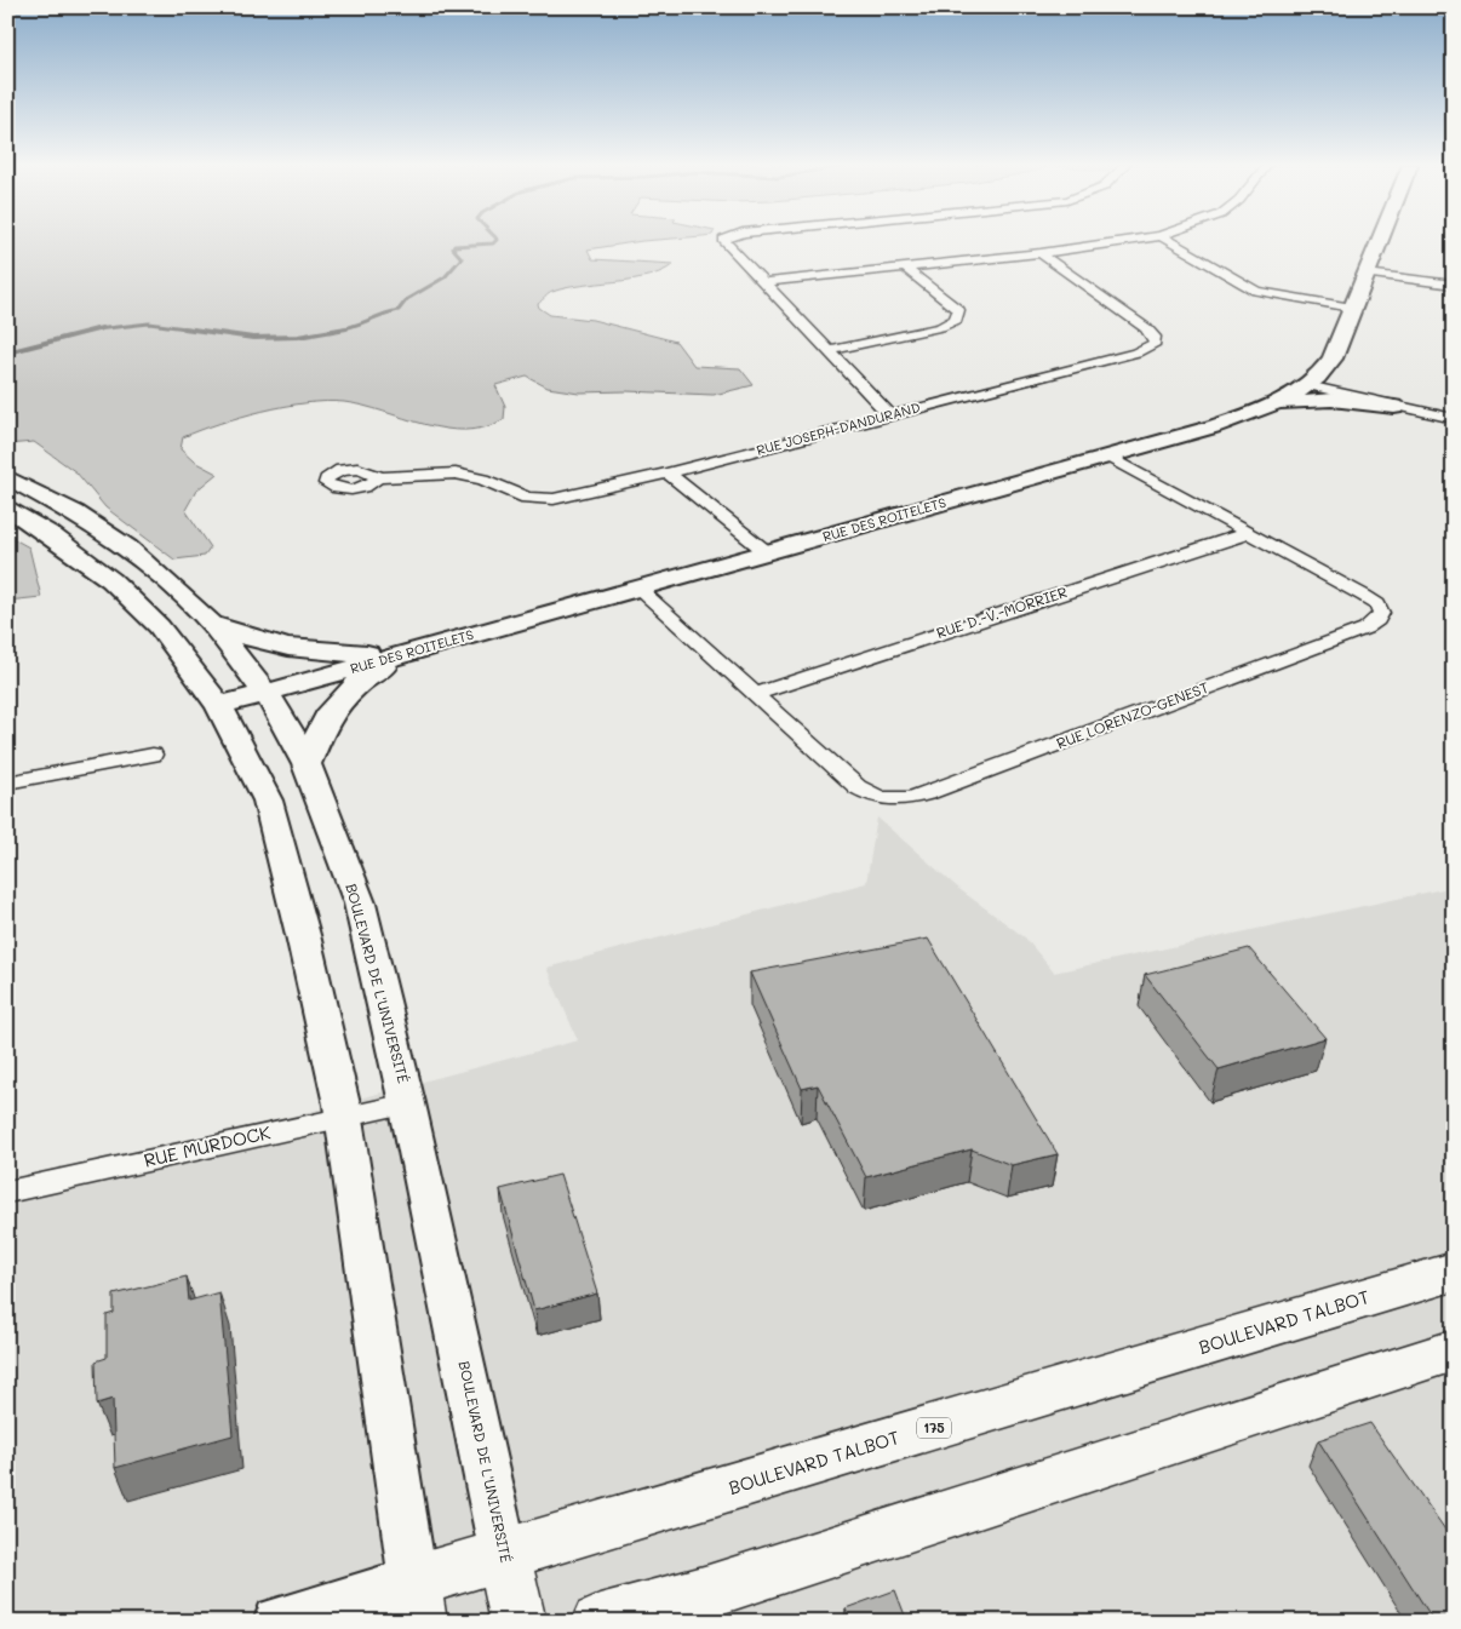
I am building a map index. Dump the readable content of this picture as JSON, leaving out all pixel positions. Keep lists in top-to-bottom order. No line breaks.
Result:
{"streets":{"main road":["RUE DES ROITELETS","BOULEVARD DE L'UNIVERSITÉ","BOULEVARD TALBOT","175"],"street":["RUE JOSEPH-DANDURAND","RUE D.-V.-MORRIER","RUE LORENZO-GENEST","RUE MURDOCK"]},"crossings":[["RUE DES ROITELETS","RUE LORENZO-GENEST"],["RUE DES ROITELETS","BOULEVARD DE L'UNIVERSITÉ"],["RUE D.-V.-MORRIER","RUE LORENZO-GENEST"],["BOULEVARD DE L'UNIVERSITÉ","RUE MURDOCK"],["BOULEVARD DE L'UNIVERSITÉ","BOULEVARD TALBOT"]]}
